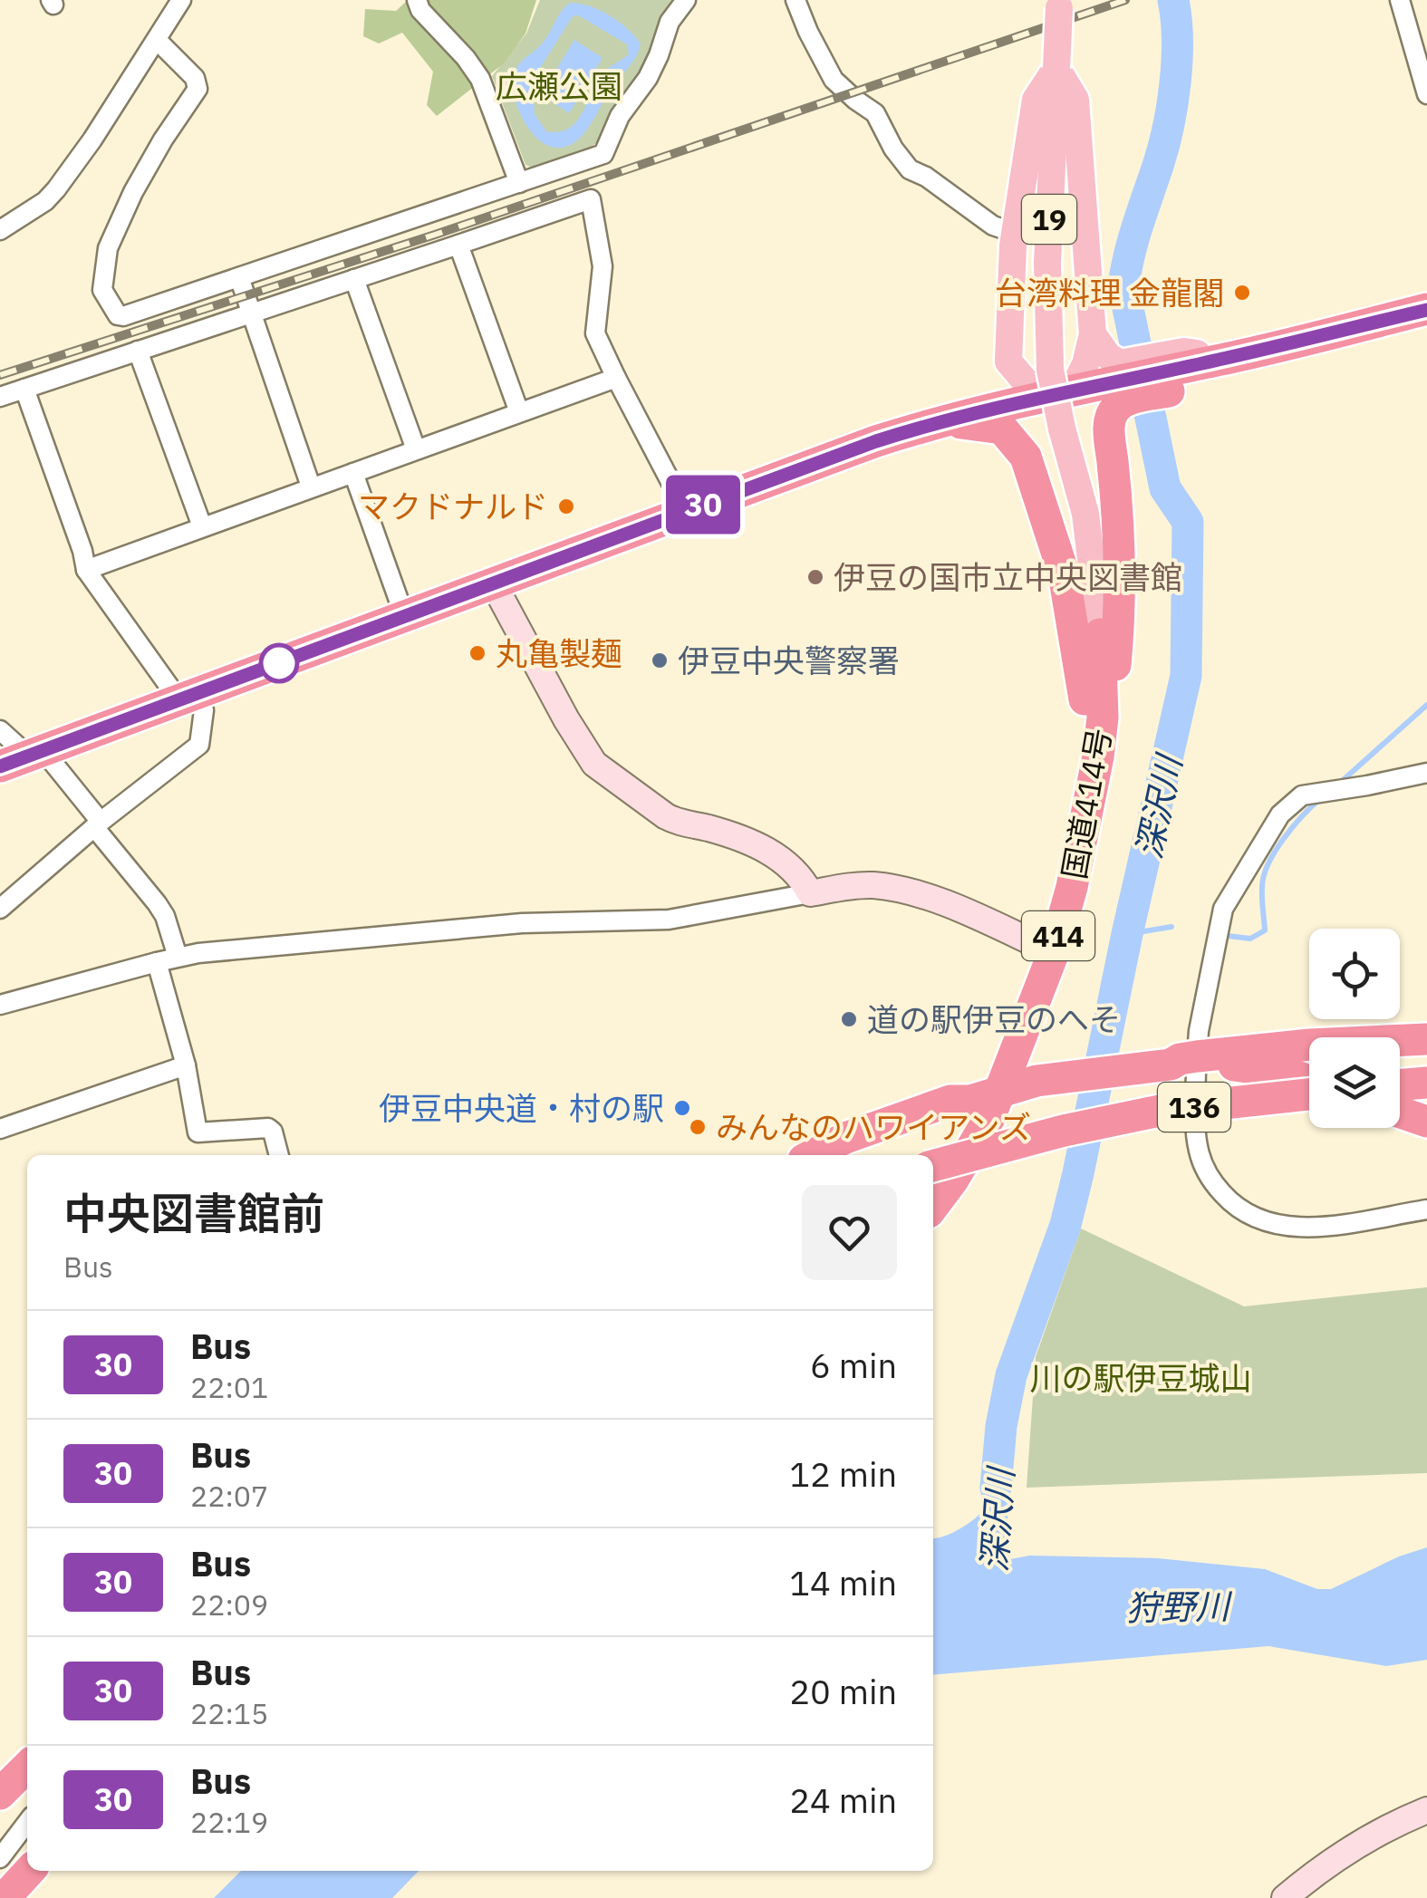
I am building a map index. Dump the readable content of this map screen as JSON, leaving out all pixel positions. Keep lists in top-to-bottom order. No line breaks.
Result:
{"streets":{"highway":["国道414号","414","136"],"main road":["19"]},"crossings":[["19","国道414号"],["19","414"],["国道414号","414"]],"water":["深沢川","狩野川"],"parks":["広瀬公園","川の駅伊豆城山"],"places":["台湾料理 金龍閣","マクドナルド","伊豆の国市立中央図書館","丸亀製麺","伊豆中央警察署","道の駅伊豆のへそ","伊豆中央道・村の駅","みんなのハワイアンズ"],"lines":["bus line 30"],"page":{"on_map":"30","heading":["中央図書館前","Bus"],"list":[{"mark":"30","name":"Bus","note":"22:01","value":"6 min"},{"mark":"30","name":"Bus","note":"22:07","value":"12 min"},{"mark":"30","name":"Bus","note":"22:09","value":"14 min"},{"mark":"30","name":"Bus","note":"22:15","value":"20 min"},{"mark":"30","name":"Bus","note":"22:19","value":"24 min"}]}}
